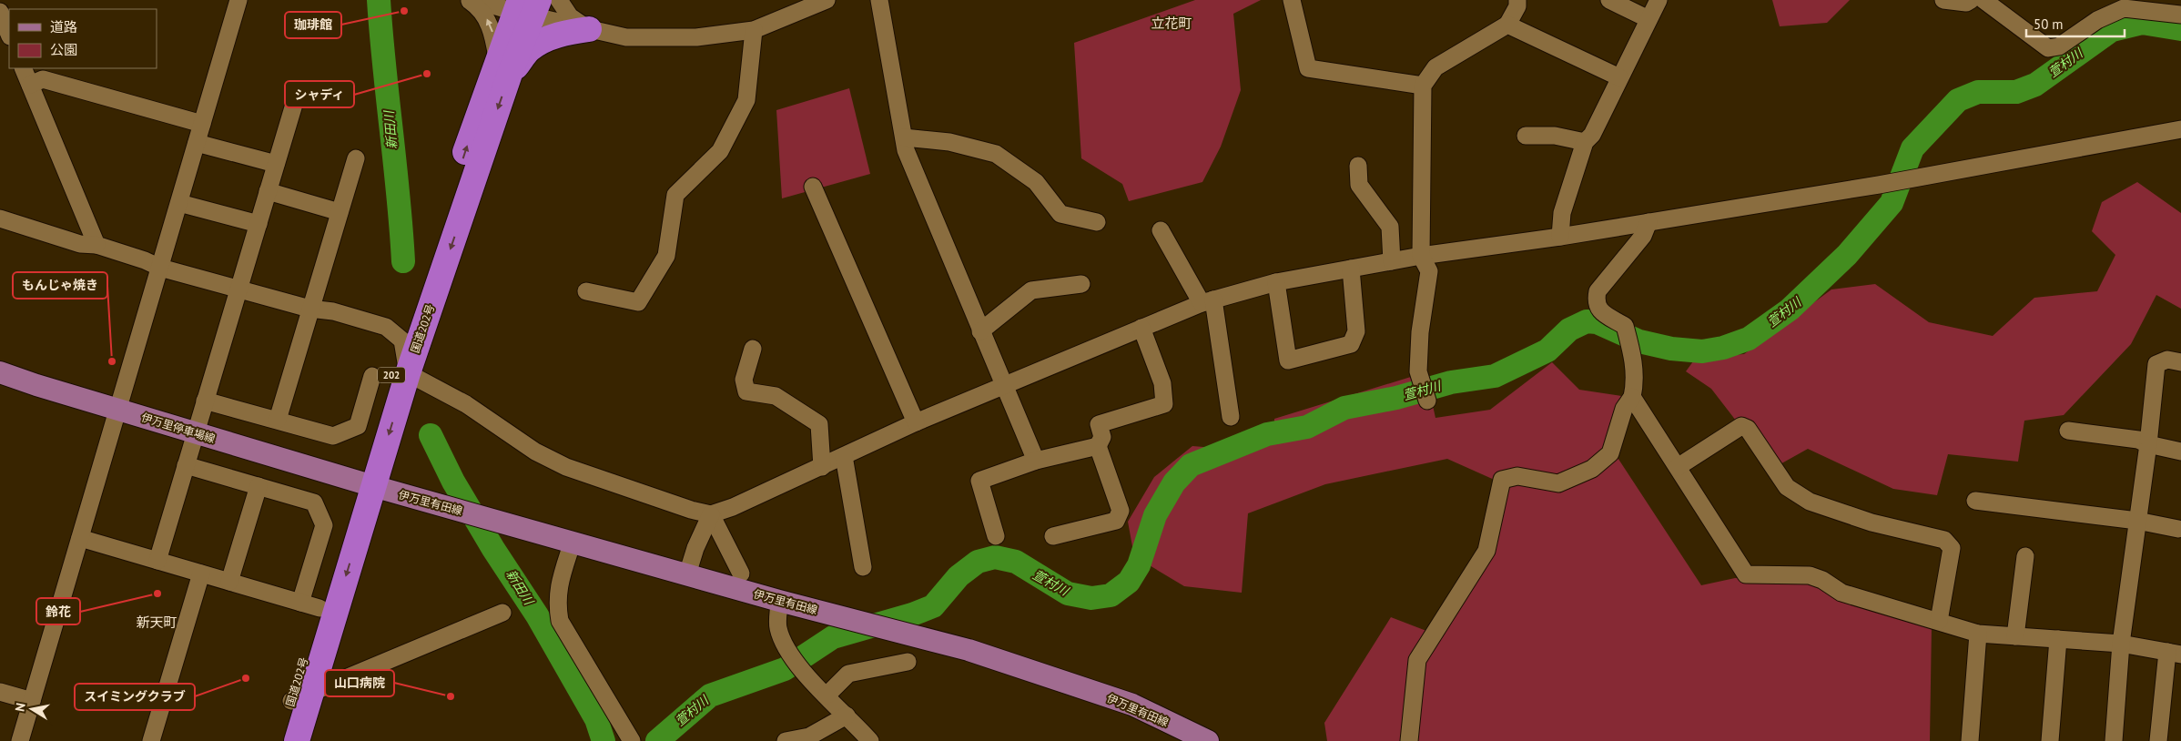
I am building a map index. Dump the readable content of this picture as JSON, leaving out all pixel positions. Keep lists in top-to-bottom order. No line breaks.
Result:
{"streets":{"highway":["国道202号","202"],"main road":["伊万里停車場線","伊万里有田線"]},"crossings":[["国道202号","伊万里停車場線"],["国道202号","伊万里有田線"],["伊万里停車場線","伊万里有田線"]],"districts":["立花町","新天町"],"water":["萱村川","新田川"],"places":["珈琲館","シャディ","もんじゃ焼き","鈴花","スイミングクラブ","山口病院"],"legend":["道路","公園"],"scale_bar":"50 m","north":"left"}
